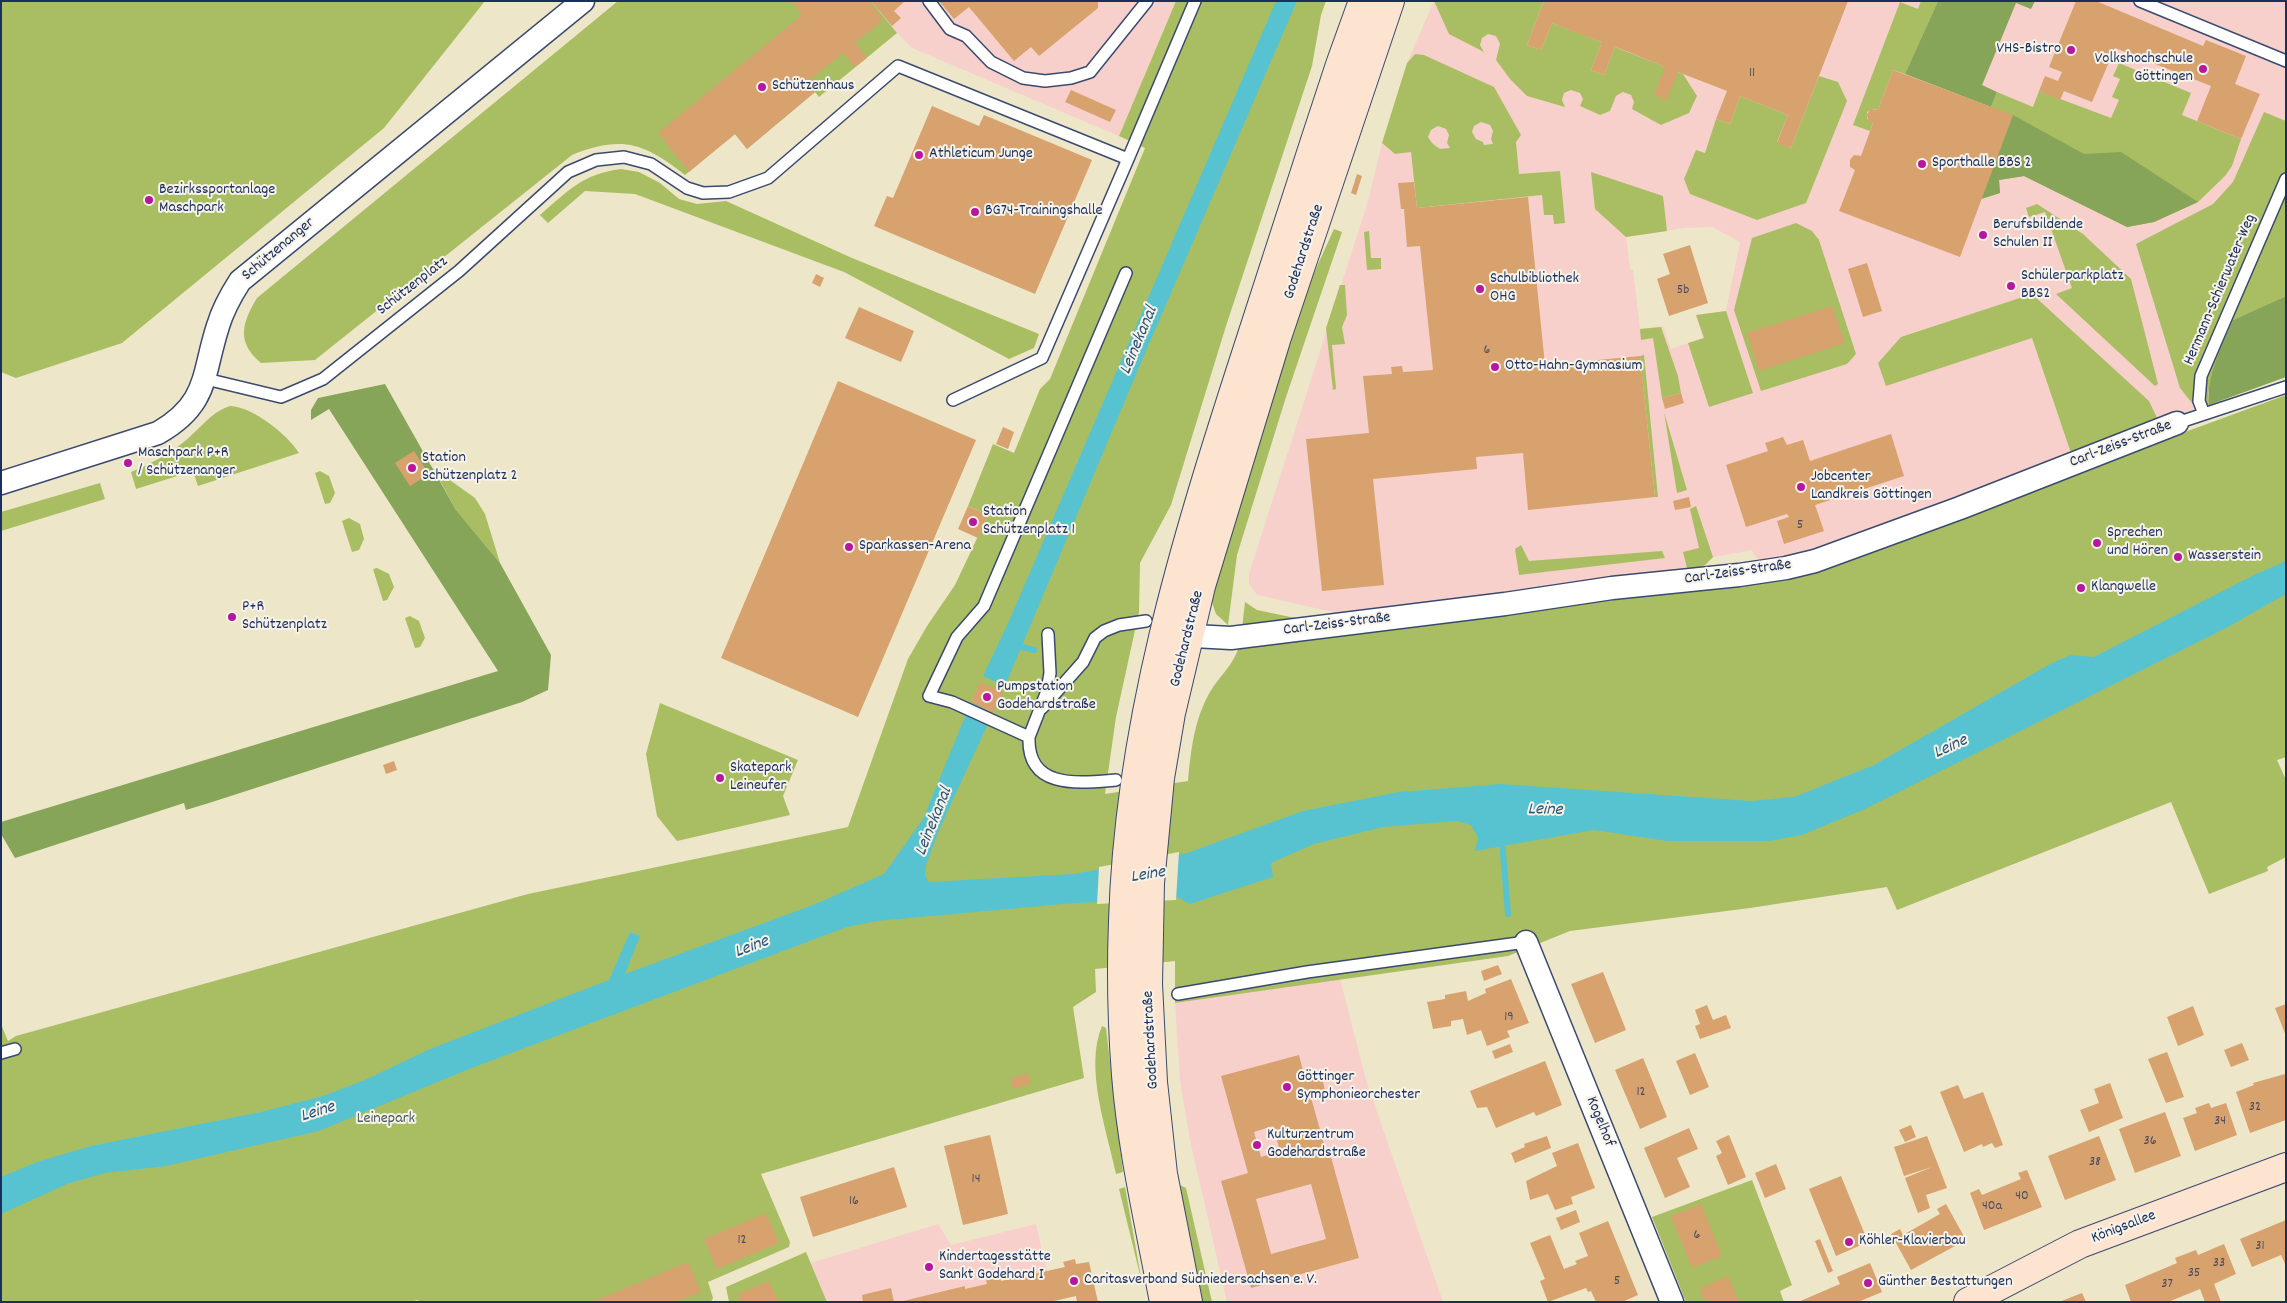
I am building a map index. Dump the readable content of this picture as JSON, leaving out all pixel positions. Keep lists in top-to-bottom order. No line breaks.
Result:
{"streets":{"street":["Schützenanger","Godehardstraße","Carl-Zeiss-Straße","Kogelhof","Königsallee"],"lane":["Schützenplatz","Hermann-Schierwater-Weg"]},"crossings":[["Schützenanger","Schützenplatz"],["Godehardstraße","Carl-Zeiss-Straße"],["Hermann-Schierwater-Weg","Carl-Zeiss-Straße"]],"water":["Leinekanal","Leine"],"parks":["Leinepark"],"places":["VHS-Bistro","Volkshochschule Göttingen","Schützenhaus","Athleticum Junge","Sporthalle BBS 2","Bezirkssportanlage Maschpark","BG74-Trainingshalle","Berufsbildende Schulen II","Schülerparkplatz BBS2","Schulbibliothek OHG","Otto-Hahn-Gymnasium","Maschpark P+R / Schützenanger","Station Schützenplatz 2","Jobcenter Landkreis Göttingen","Station Schützenplatz 1","Sprechen und Hören","Sparkassen-Arena","Wasserstein","Klangwelle","P+R Schützenplatz","Pumpstation Godehardstraße","Skatepark Leineufer","Göttinger Symphonieorchester","Kulturzentrum Godehardstraße","Köhler-Klavierbau","Kindertagesstätte Sankt Godehard I","Caritasverband Südniedersachsen e. V.","Günther Bestattungen"],"house_numbers":["11","5b","6","5","19","12","32","34","36","38","14","40","16","40a","6","12","31","33","35","5","37"]}
